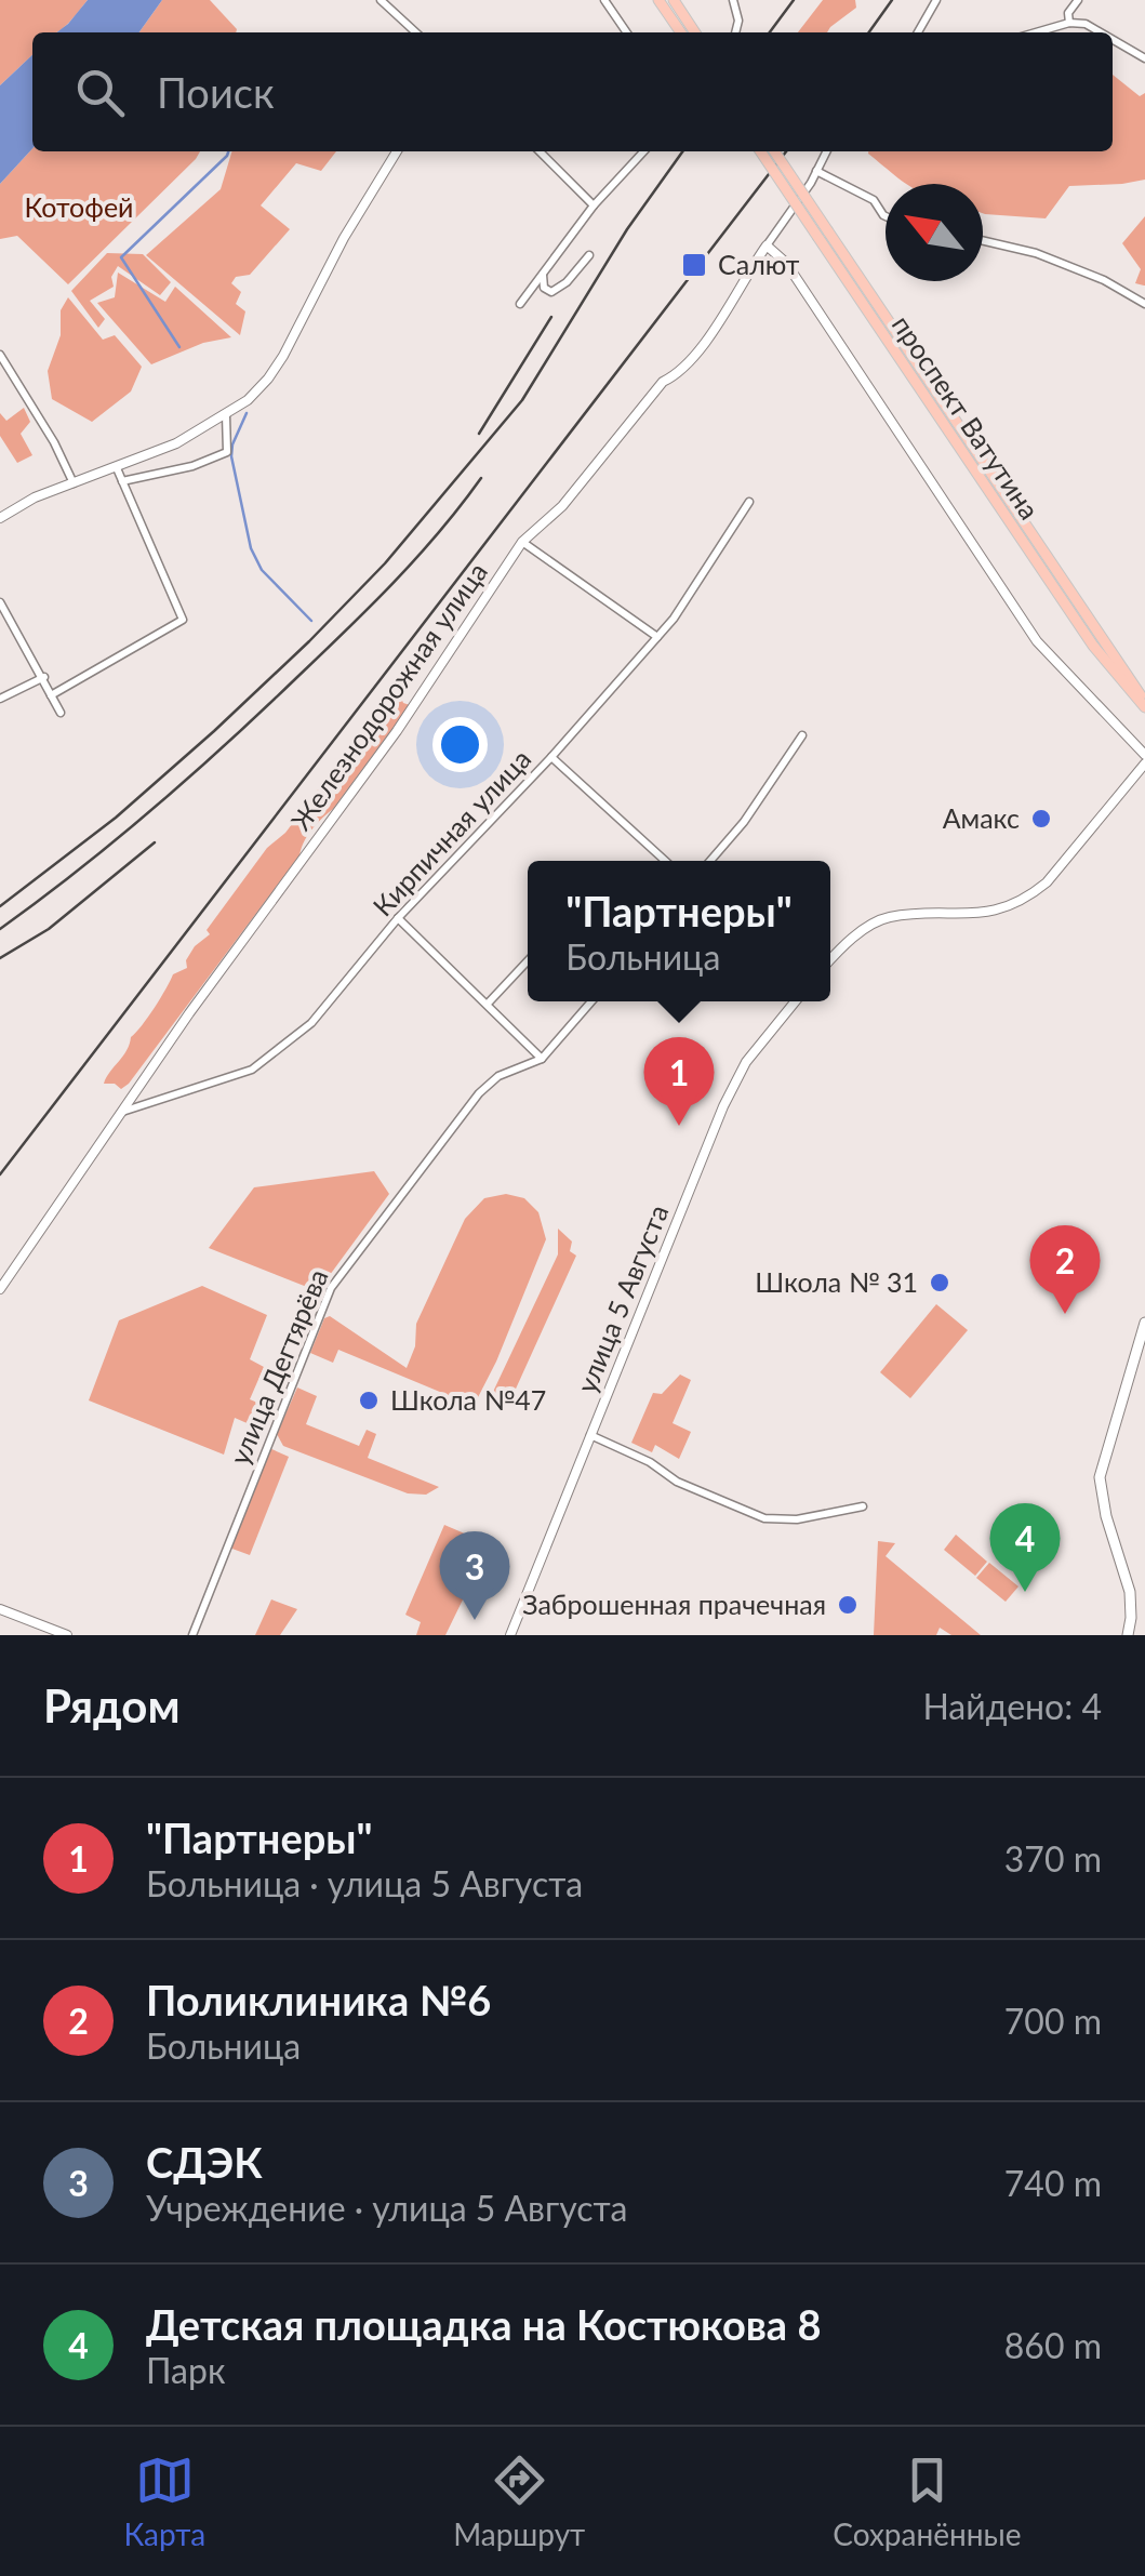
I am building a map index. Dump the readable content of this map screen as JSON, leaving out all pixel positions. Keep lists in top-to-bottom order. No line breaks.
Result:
{"streets":{"main road":["проспект Ватутина"],"street":["Железнодорожная улица","Кирпичная улица","улица 5 Августа","улица Дегтярёва"]},"crossings":[["Железнодорожная улица","Кирпичная улица"]],"parks":["Котофей"],"places":{"transit":["Салют"],"other":["Амакс","Школа № 31","Школа №47","Заброшенная прачечная"]},"north":"top left","page":{"search":"Поиск","popup":["\"Партнеры\"","Больница"],"pins":["1","2","4","3"],"heading":["Рядом","Найдено: 4"],"list":[{"mark":"1","name":"\"Партнеры\"","note":"Больница · улица 5 Августа","value":"370 m"},{"mark":"2","name":"Поликлиника №6","note":"Больница","value":"700 m"},{"mark":"3","name":"СДЭК","note":"Учреждение · улица 5 Августа","value":"740 m"},{"mark":"4","name":"Детская площадка на Костюкова 8","note":"Парк","value":"860 m"}],"nav":["Карта","Маршрут","Сохранённые"]}}
